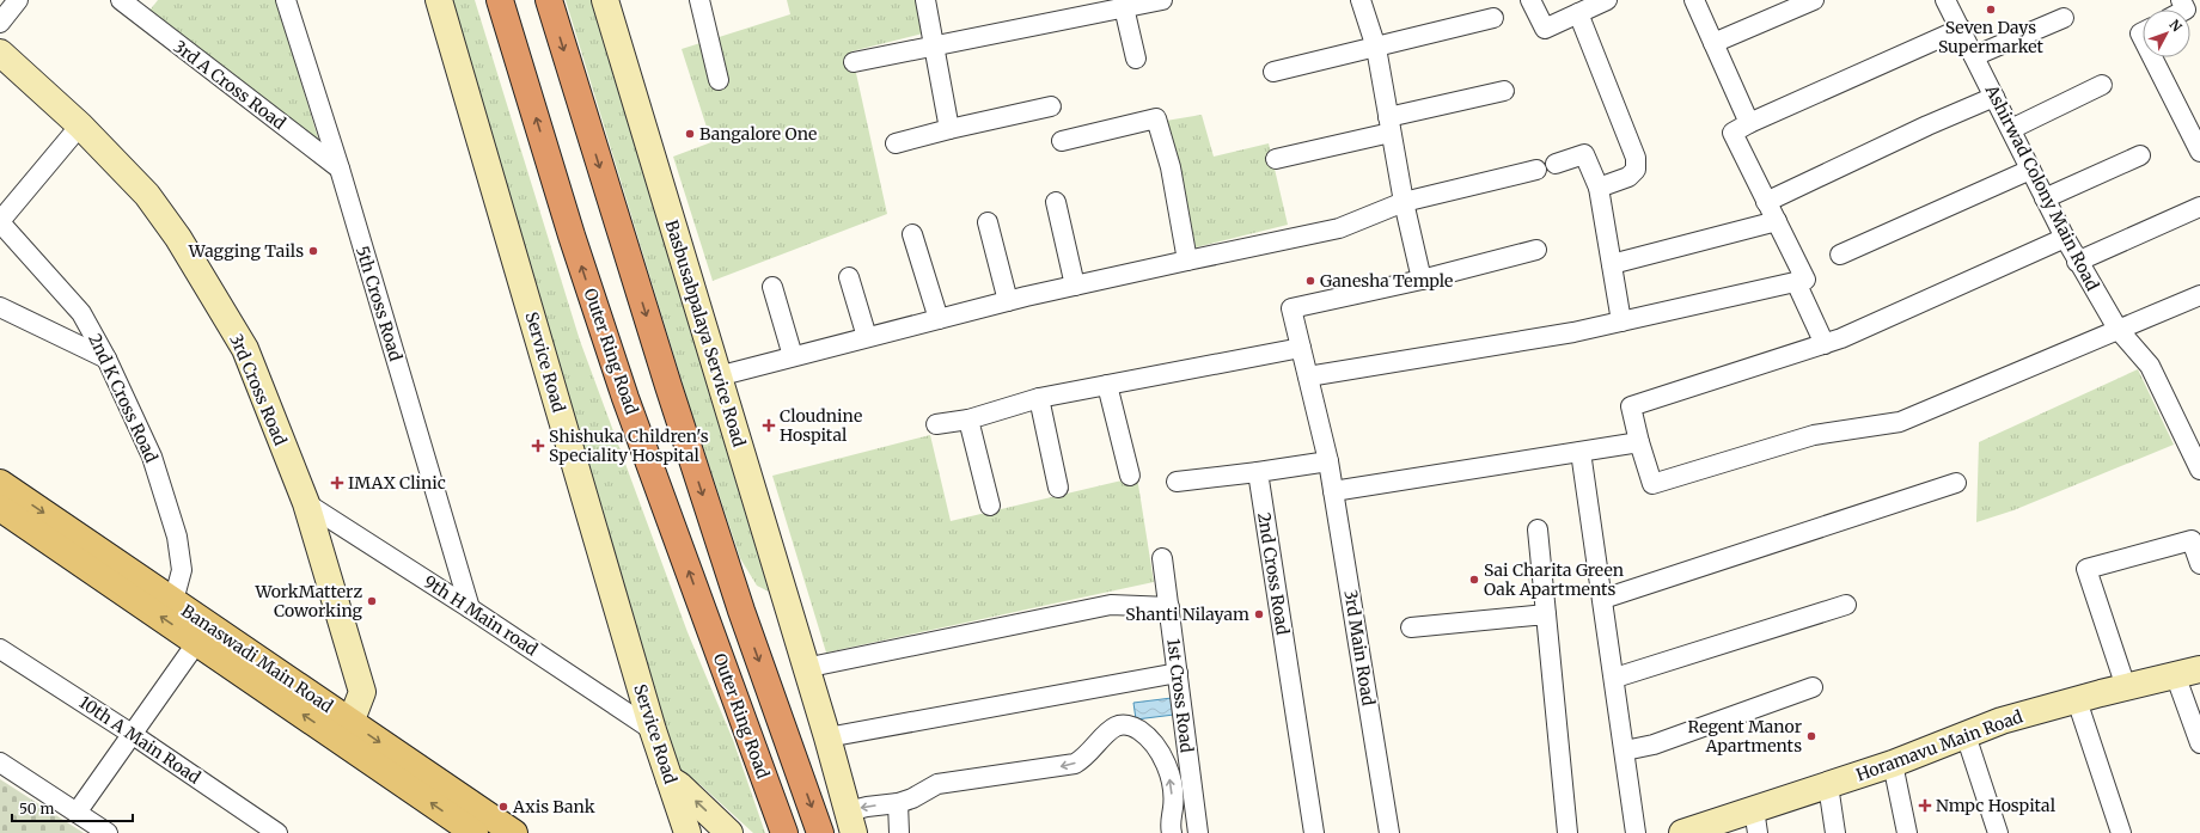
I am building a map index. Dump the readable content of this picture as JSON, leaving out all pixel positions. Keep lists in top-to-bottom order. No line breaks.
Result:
{"streets":{"highway":["Outer Ring Road"],"main road":["Banaswadi Main Road"],"street":["3rd A Cross Road","Ashirwad Colony Main Road","5th Cross Road","Basbusabpalaya Service Road","Service Road","3rd Cross Road","2nd K Cross Road","2nd Cross Road","9th H Main road","3rd Main Road","1st Cross Road","10th A Main Road","Horamavu Main Road"]},"crossings":[["3rd A Cross Road","5th Cross Road"],["5th Cross Road","9th H Main road"],["Service Road","9th H Main road"],["3rd Cross Road","9th H Main road"],["3rd Cross Road","Banaswadi Main Road"],["2nd K Cross Road","Banaswadi Main Road"]],"places":{"other":["Seven Days Supermarket","Bangalore One","Wagging Tails","Ganesha Temple","Sai Charita Green Oak Apartments","WorkMatterz Coworking","Shanti Nilayam","Regent Manor Apartments","Axis Bank"],"health":["Cloudnine Hospital","Shishuka Children's Speciality Hospital","IMAX Clinic","Nmpc Hospital"]},"scale_bar":"50 m","north":"top right"}
